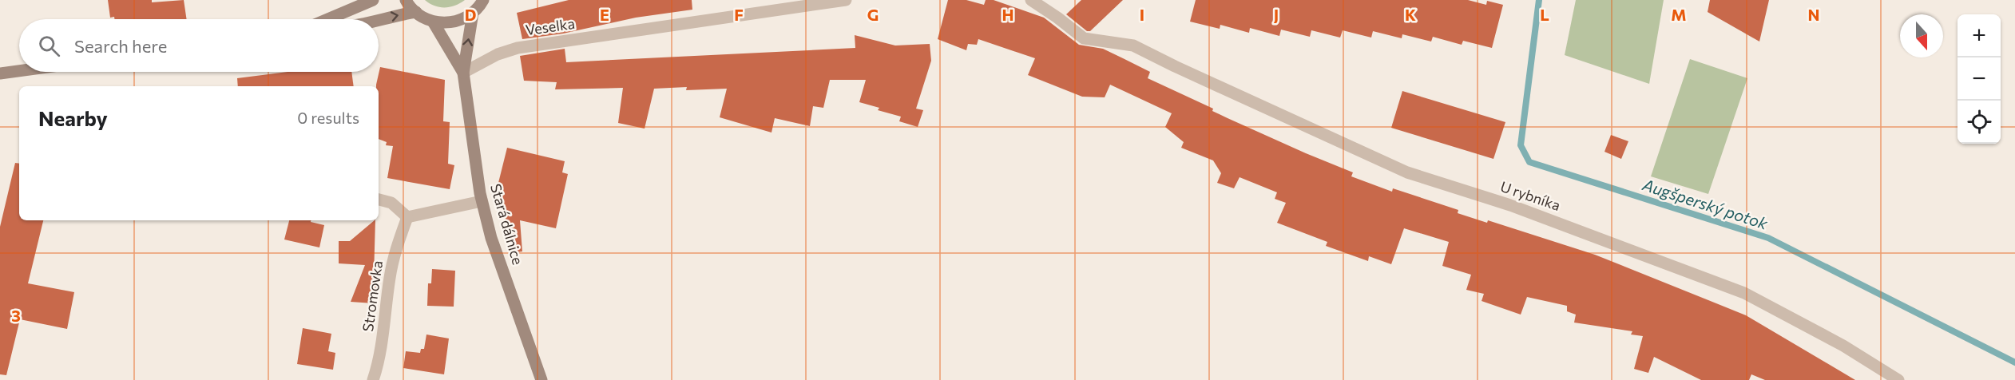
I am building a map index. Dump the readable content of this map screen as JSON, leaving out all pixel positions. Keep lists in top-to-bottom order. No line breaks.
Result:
{"streets":{"main road":["Stará dálnice"],"street":["Veselka","U rybníka","Stromovka"]},"crossings":[["Veselka","Stará dálnice"]],"water":["Augšperský potok"],"north":"bottom","page":{"map_buttons":["+","−"],"search":"Search here","heading":["Nearby","0 results"]},"grid":{"columns":["D","E","F","G","H","I","J","K","L","M","N"],"rows":["3"]}}
